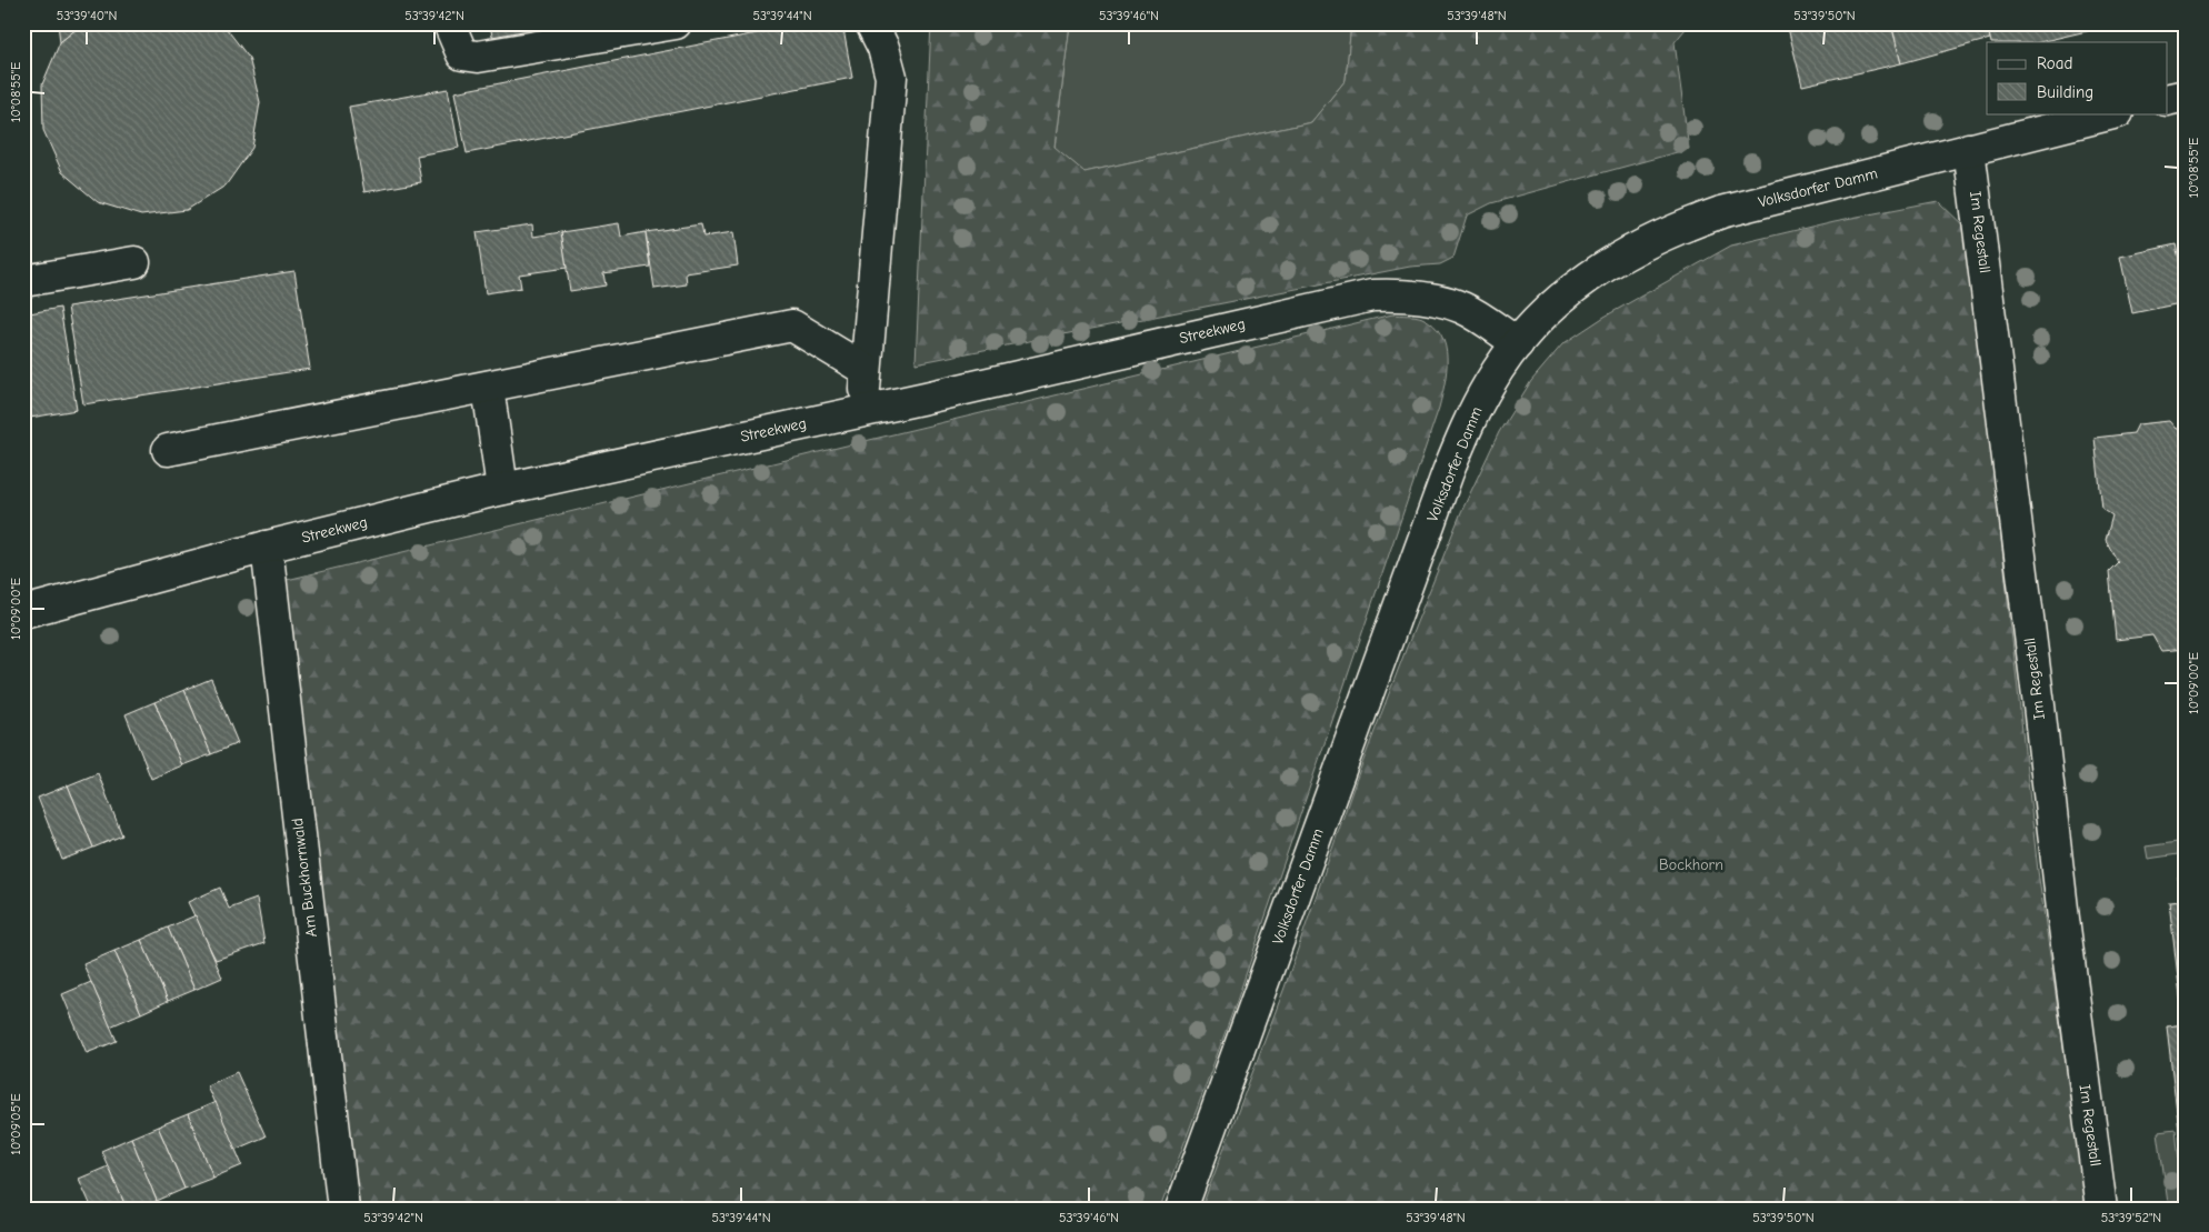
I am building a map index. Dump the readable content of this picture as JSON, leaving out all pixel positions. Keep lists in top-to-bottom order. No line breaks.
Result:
{"streets":{"street":["Volksdorfer Damm","Im Regestall","Streekweg","Am Buckhornwald"]},"crossings":[["Volksdorfer Damm","Im Regestall"],["Volksdorfer Damm","Streekweg"],["Streekweg","Am Buckhornwald"]],"parks":["Bockhorn"],"legend":["Road","Building"],"coordinates":["53°39'40\"N","53°39'42\"N","53°39'44\"N","53°39'46\"N","53°39'48\"N","53°39'50\"N","10°08'55\"E","10°09'00\"E","10°09'05\"E","53°39'52\"N"]}
